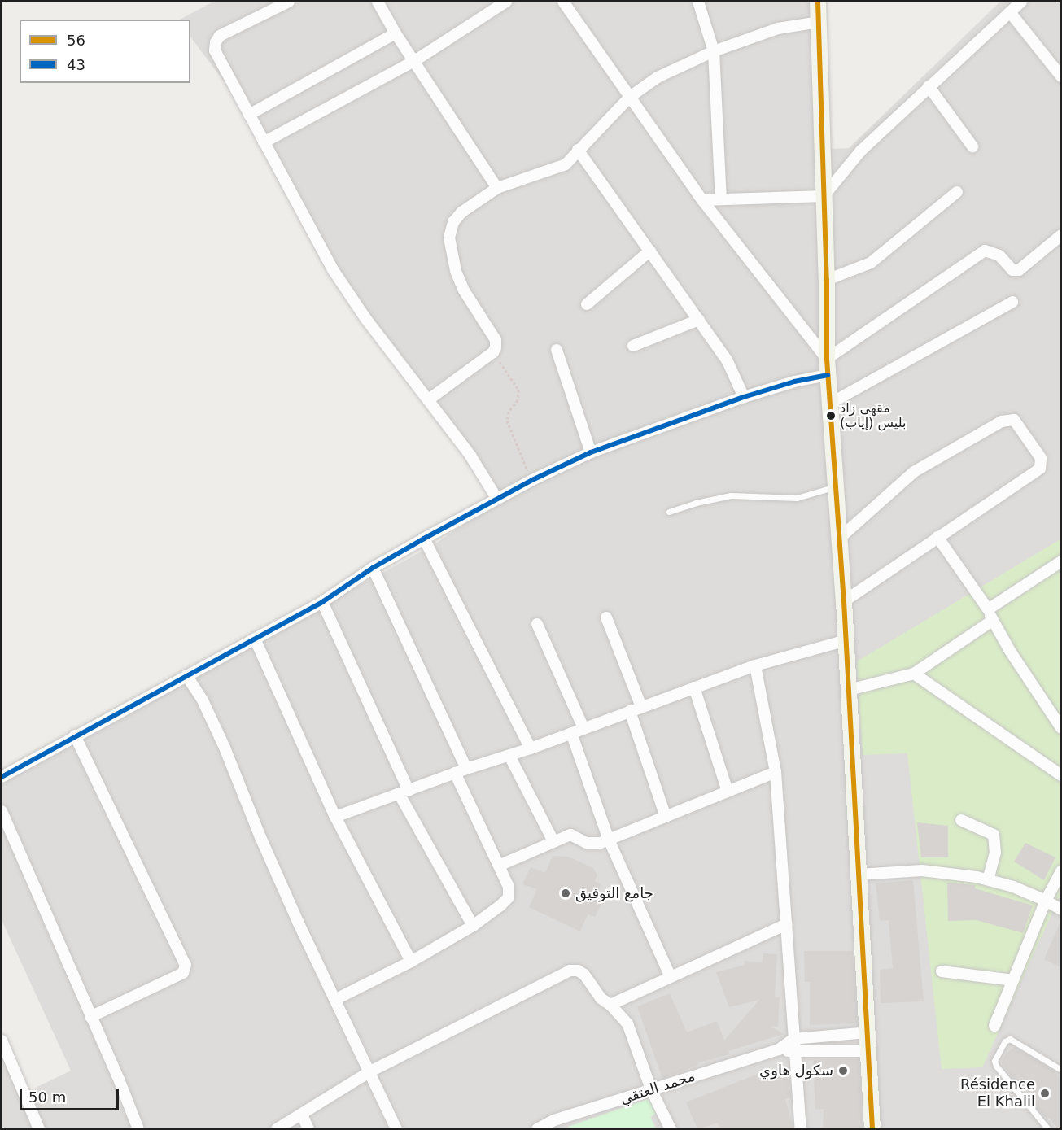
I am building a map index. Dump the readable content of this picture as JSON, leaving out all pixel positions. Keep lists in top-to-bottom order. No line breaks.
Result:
{"streets":{"street":["محمد العتقي"]},"places":["مقهى زاد بليس (إياب)","جامع التوفيق","سكول هاوي","Résidence El Khalil"],"lines":["transit line 56","transit line 43"],"legend":["56","43"],"scale_bar":"50 m"}
